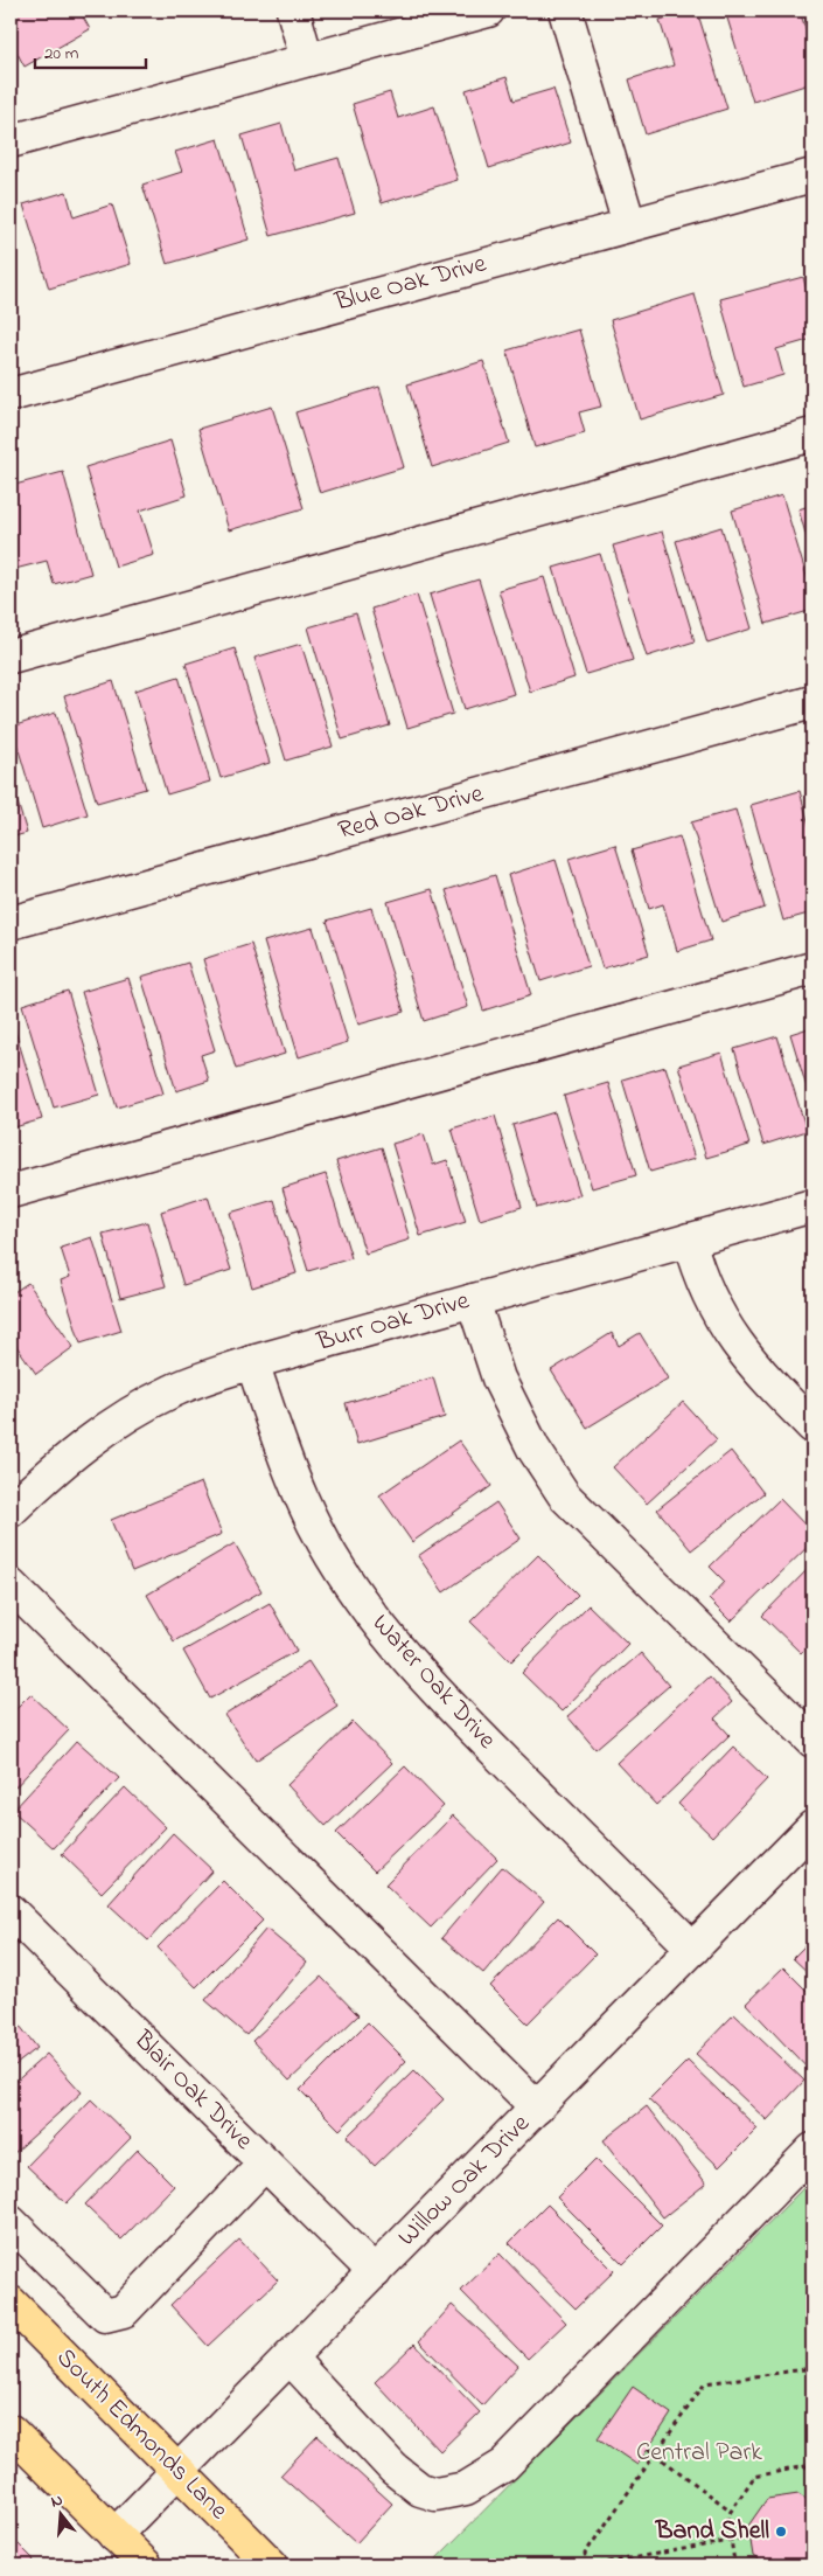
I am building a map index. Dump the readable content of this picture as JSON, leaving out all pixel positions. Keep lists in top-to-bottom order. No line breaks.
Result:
{"streets":{"main road":["South Edmonds Lane"],"street":["Blue Oak Drive","Red Oak Drive","Burr Oak Drive","Water Oak Drive","Blair Oak Drive","Willow Oak Drive"]},"crossings":[["Burr Oak Drive","Water Oak Drive"],["Water Oak Drive","Willow Oak Drive"],["Blair Oak Drive","Willow Oak Drive"],["Willow Oak Drive","South Edmonds Lane"]],"parks":["Central Park"],"places":["Band Shell"],"scale_bar":"20 m","north":"top"}
